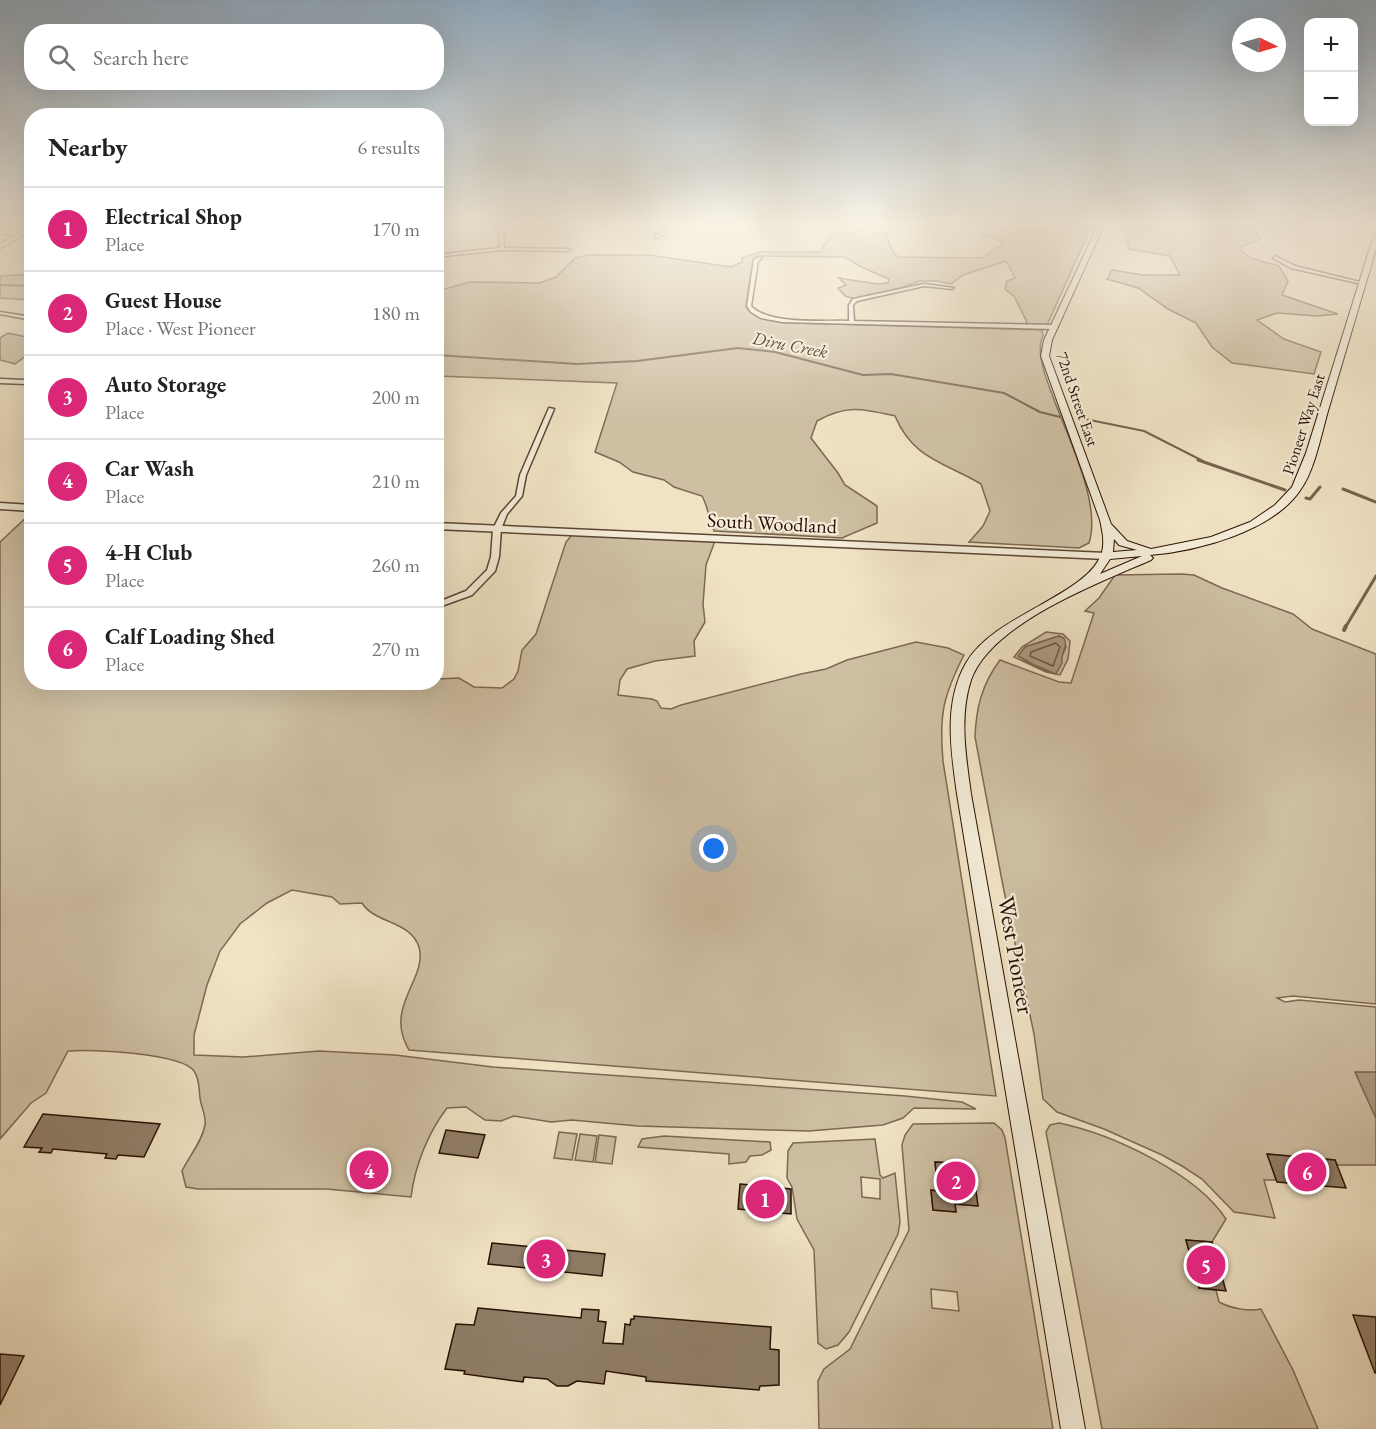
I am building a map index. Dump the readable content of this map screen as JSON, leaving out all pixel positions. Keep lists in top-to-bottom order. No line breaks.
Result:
{"streets":{"main road":["72nd Street East","Pioneer Way East","West Pioneer"],"street":["South Woodland"]},"crossings":[["72nd Street East","Pioneer Way East"],["72nd Street East","South Woodland"],["72nd Street East","West Pioneer"],["Pioneer Way East","South Woodland"],["Pioneer Way East","West Pioneer"],["South Woodland","West Pioneer"]],"water":["Diru Creek"],"north":"right","page":{"map_buttons":["+","−"],"search":"Search here","heading":["Nearby","6 results"],"list":[{"mark":"1","name":"Electrical Shop","note":"Place","value":"170 m"},{"mark":"2","name":"Guest House","note":"Place · West Pioneer","value":"180 m"},{"mark":"3","name":"Auto Storage","note":"Place","value":"200 m"},{"mark":"4","name":"Car Wash","note":"Place","value":"210 m"},{"mark":"5","name":"4-H Club","note":"Place","value":"260 m"},{"mark":"6","name":"Calf Loading Shed","note":"Place","value":"270 m"}],"pins":["4","6","2","1","3","5"]}}
